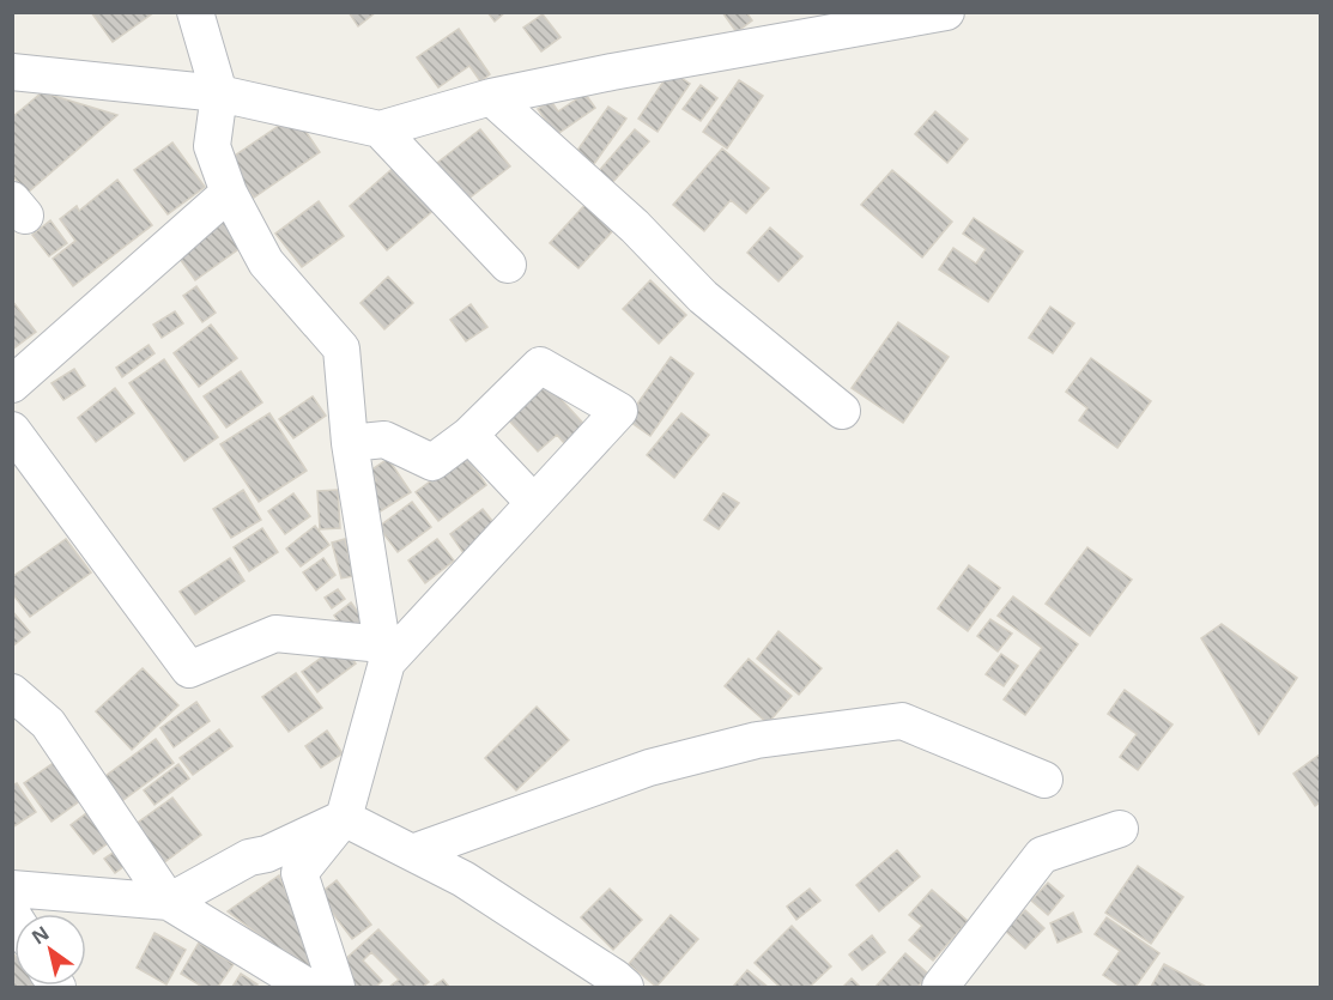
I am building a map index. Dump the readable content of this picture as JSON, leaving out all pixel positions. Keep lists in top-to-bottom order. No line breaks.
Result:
{"north":"top left"}
